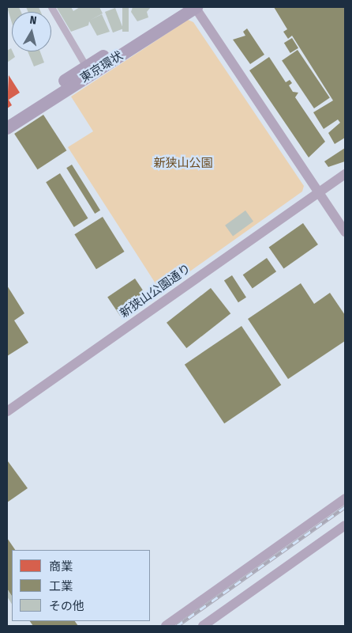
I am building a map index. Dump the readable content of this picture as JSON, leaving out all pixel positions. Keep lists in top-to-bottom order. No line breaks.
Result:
{"streets":{"highway":["東京環状"],"street":["新狭山公園通り"]},"parks":["新狭山公園"],"legend":["商業","工業","その他"],"north":"top"}
